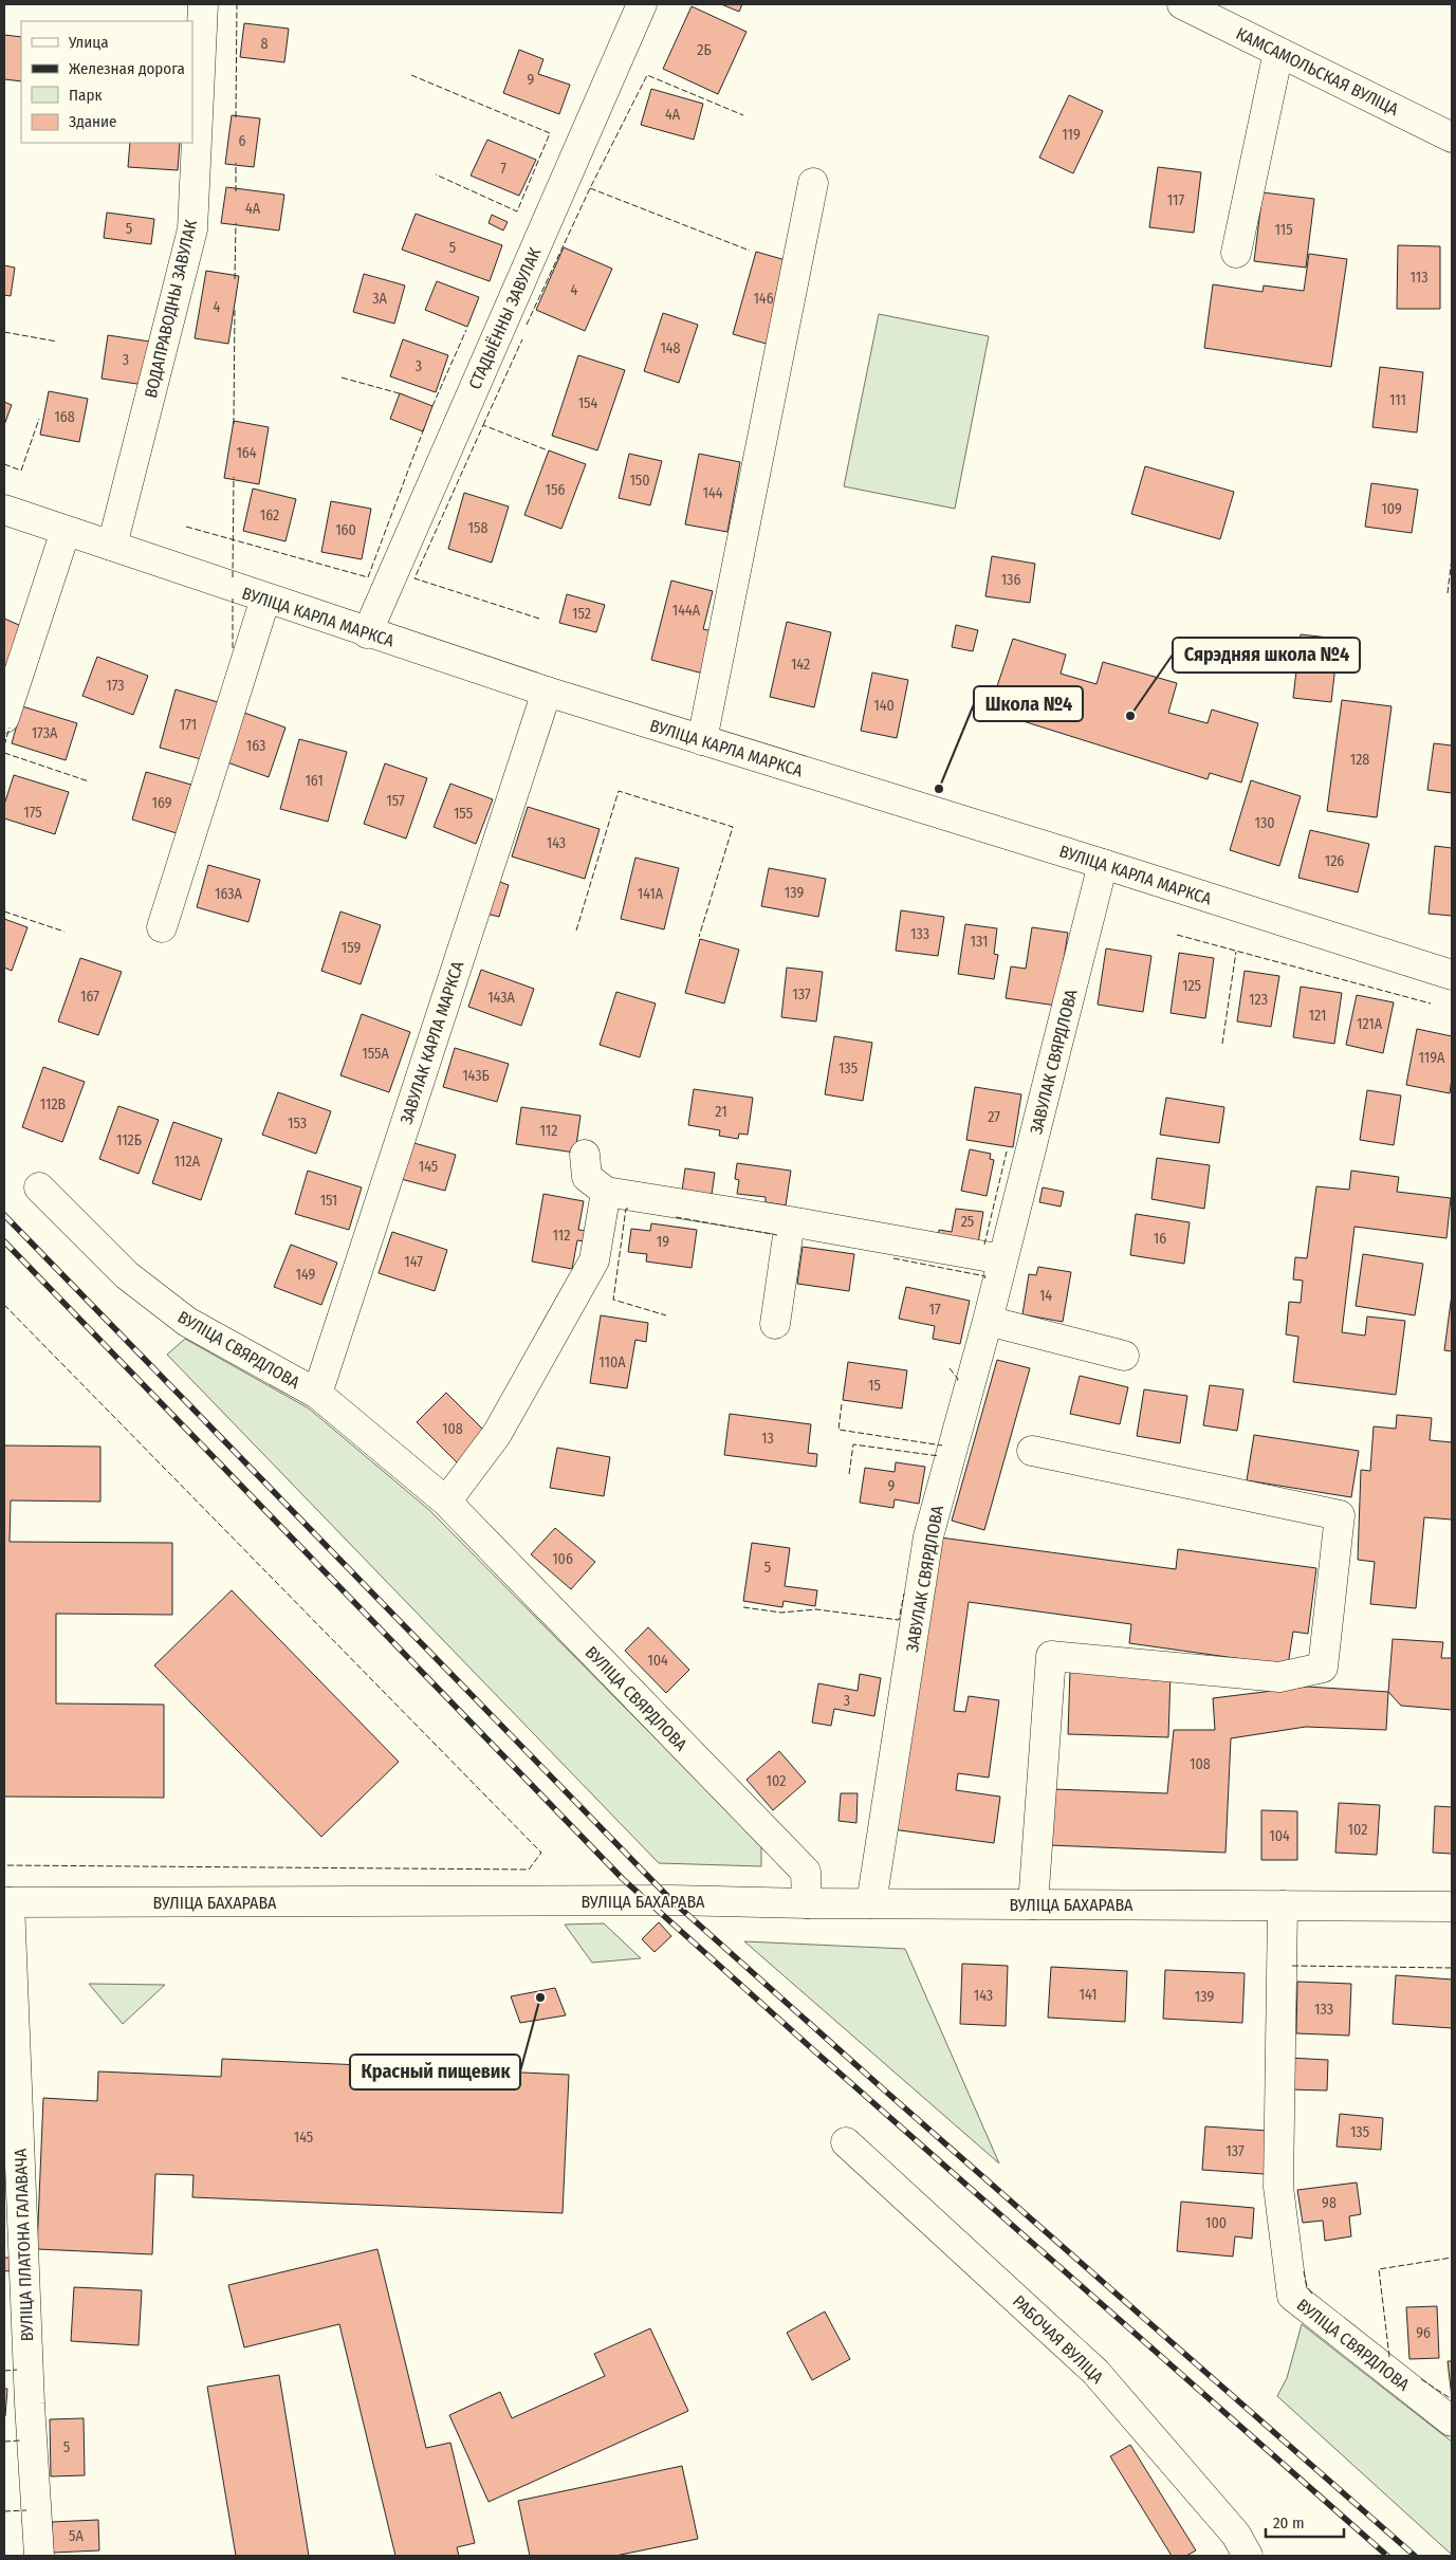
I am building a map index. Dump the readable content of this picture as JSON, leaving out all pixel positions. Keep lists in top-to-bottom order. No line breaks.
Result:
{"streets":{"street":["КАМСАМОЛЬСКАЯ ВУЛІЦА","ВОДАПРАВОДНЫ ЗАВУЛАК","СТАДЫЁННЫ ЗАВУЛАК","ВУЛІЦА КАРЛА МАРКСА","ЗАВУЛАК КАРЛА МАРКСА","ЗАВУЛАК СВЯРДЛОВА","ВУЛІЦА СВЯРДЛОВА","ВУЛІЦА БАХАРАВА","ВУЛІЦА ПЛАТОНА ГАЛАВАЧА","РАБОЧАЯ ВУЛІЦА"]},"crossings":[["ВОДАПРАВОДНЫ ЗАВУЛАК","ВУЛІЦА КАРЛА МАРКСА"],["СТАДЫЁННЫ ЗАВУЛАК","ВУЛІЦА КАРЛА МАРКСА"],["ВУЛІЦА КАРЛА МАРКСА","ЗАВУЛАК КАРЛА МАРКСА"],["ВУЛІЦА КАРЛА МАРКСА","ЗАВУЛАК СВЯРДЛОВА"],["ЗАВУЛАК КАРЛА МАРКСА","ВУЛІЦА СВЯРДЛОВА"],["ЗАВУЛАК СВЯРДЛОВА","ВУЛІЦА БАХАРАВА"],["ВУЛІЦА СВЯРДЛОВА","ВУЛІЦА БАХАРАВА"],["ВУЛІЦА БАХАРАВА","ВУЛІЦА ПЛАТОНА ГАЛАВАЧА"]],"places":["Сярэдняя школа №4","Школа №4","Красный пищевик"],"house_numbers":["8","2Б","9","4А","119","6","7","117","4А","5","115","5","113","4","3А","146","4","148","3","3","111","154","168","164","150","156","144","109","162","158","160","136","144А","152","142","173","140","171","173А","163","128","161","157","169","175","155","130","143","126","139","163А","141А","133","131","159","125","137","167","143А","123","121","121А","155А","119А","135","143Б","112В","21","27","153","112","112Б","112А","145","151","25","112","16","19","147","149","14","17","110А","15","108","13","9","106","5","104","3","108","102","102","104","141","143","139","133","135","145","137","98","100","96","5","5А"],"legend":["Улица","Железная дорога","Парк","Здание"],"scale_bar":"20 m"}
